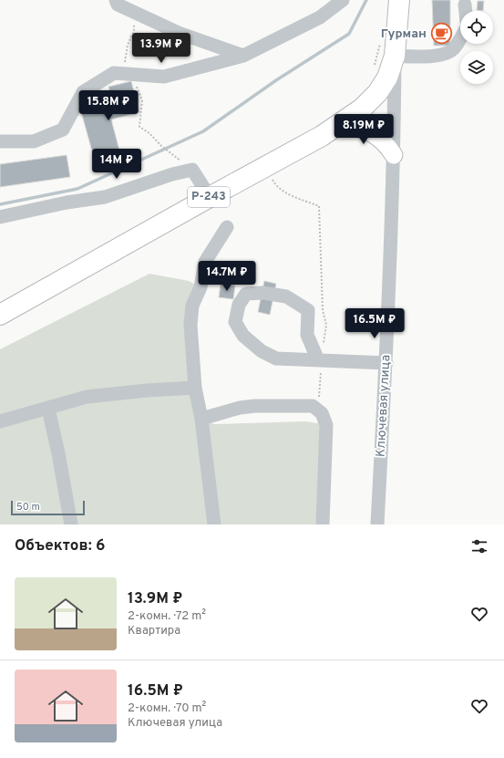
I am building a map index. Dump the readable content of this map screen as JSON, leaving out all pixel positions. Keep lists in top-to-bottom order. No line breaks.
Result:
{"streets":{"highway":["Р-243"],"street":["Ключевая улица"]},"crossings":[["Р-243","Ключевая улица"]],"places":{"cafe":["Гурман"]},"scale_bar":"50 m","page":{"price":["13.9M ₽","15.8M ₽","8.19M ₽","14M ₽","14.7M ₽","16.5M ₽"],"scale":"50 m","heading":"Объектов: 6","list":[{"name":"13.9M ₽","note":"2-комн. · 72 m² · Квартира"},{"name":"16.5M ₽","note":"2-комн. · 70 m² · Ключевая улица"}]}}
